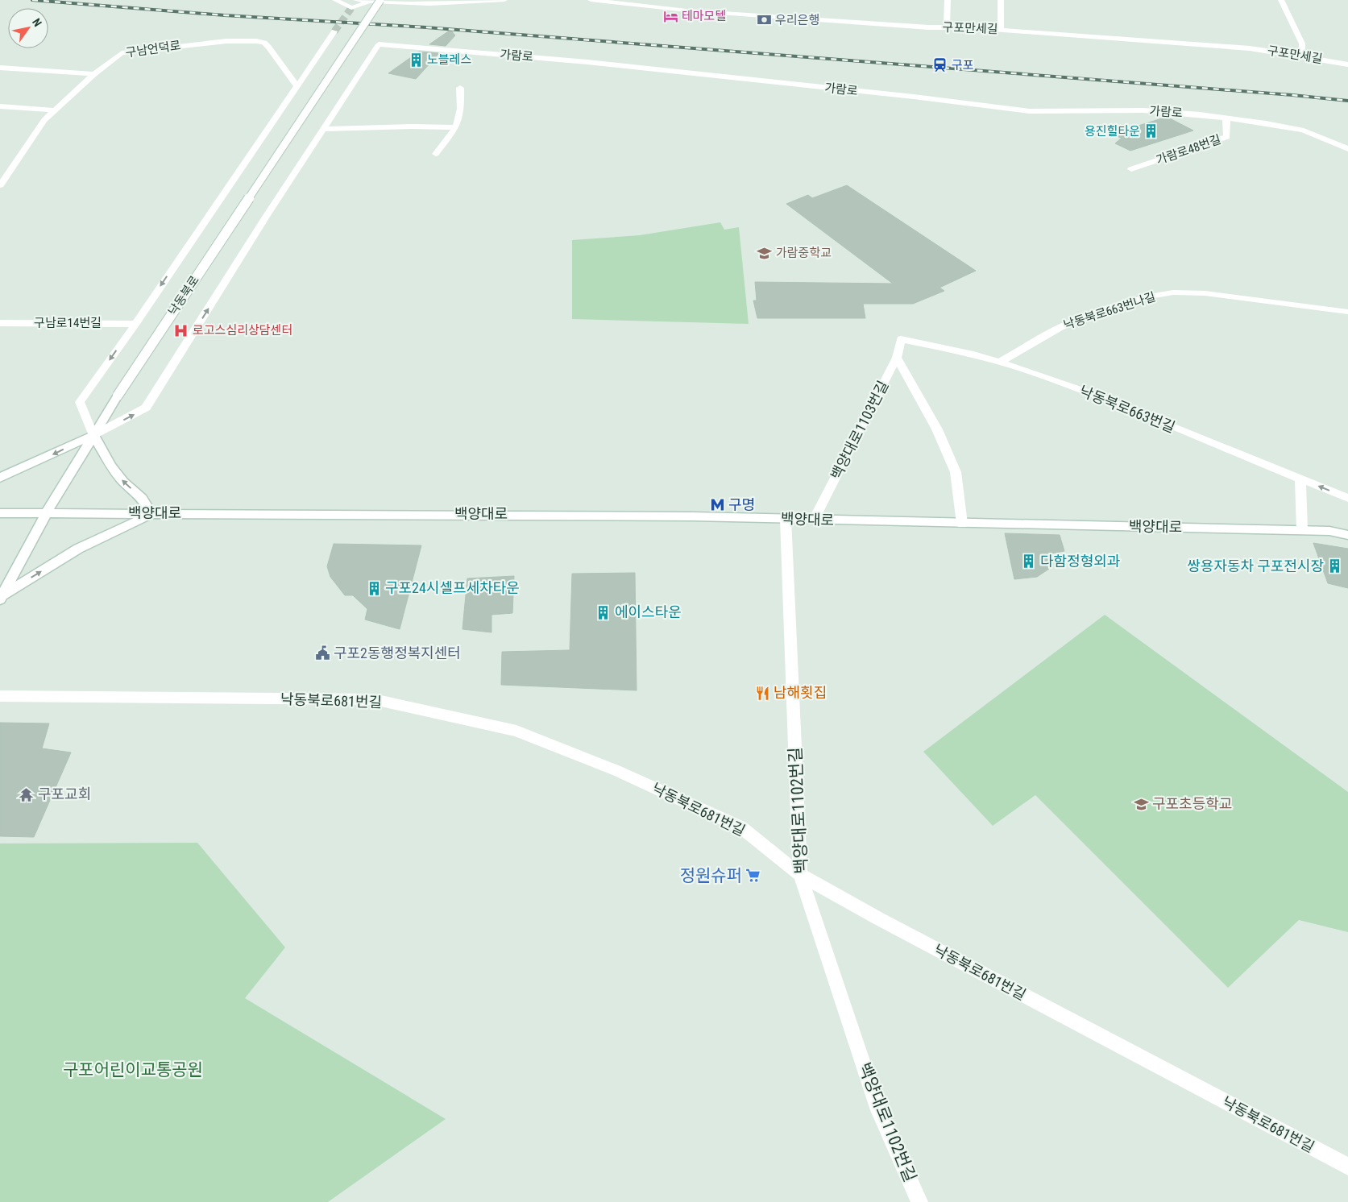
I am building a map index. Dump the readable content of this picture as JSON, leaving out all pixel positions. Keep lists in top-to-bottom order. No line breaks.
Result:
{"streets":{"street":["구포만세길","구남언덕로","가람로","가람로48번길","낙동북로","낙동북로663번나길","구남로14번길","낙동북로663번길","백양대로1103번길","백양대로","낙동북로681번길","백양대로1102번길"]},"crossings":[["가람로","가람로48번길"],["낙동북로","백양대로"],["낙동북로663번나길","낙동북로663번길"],["낙동북로663번길","백양대로1103번길"],["백양대로1103번길","백양대로"],["백양대로","백양대로1102번길"],["낙동북로681번길","백양대로1102번길"]],"parks":["구포어린이교통공원"],"places":{"hotel":["테마모텔"],"bank":["우리은행"],"building":["노블레스","용진힐타운","다함정형외과","쌍용자동차 구포전시장","구포24시셀프세차타운","에이스타운"],"station":["구포"],"school or university":["가람중학교","구포초등학교"],"hospital":["로고스심리상담센터"],"metro station":["구명"],"public building":["구포2동행정복지센터"],"restaurant":["남해횟집"],"temple":["구포교회"],"supermarket":["정원슈퍼"]},"north":"top right"}
